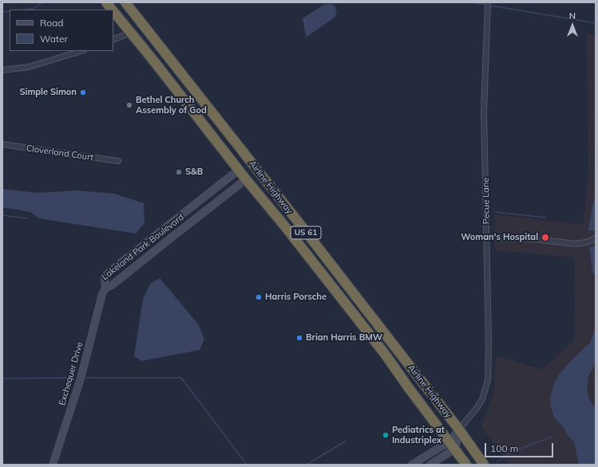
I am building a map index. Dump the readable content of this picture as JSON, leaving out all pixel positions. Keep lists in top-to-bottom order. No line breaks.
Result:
{"streets":{"highway":["Airline Highway","US 61"],"street":["Cloverland Court","Pecue Lane","Lakeland Park Boulevard","Exchequer Drive"]},"crossings":[["Airline Highway","Pecue Lane"],["Airline Highway","Lakeland Park Boulevard"],["Lakeland Park Boulevard","Exchequer Drive"]],"places":["Simple Simon","Bethel Church Assembly of God","S&B","Woman's Hospital","Harris Porsche","Brian Harris BMW","Pediatrics at Industriplex"],"legend":["Road","Water"],"scale_bar":"100 m","north":"top"}
